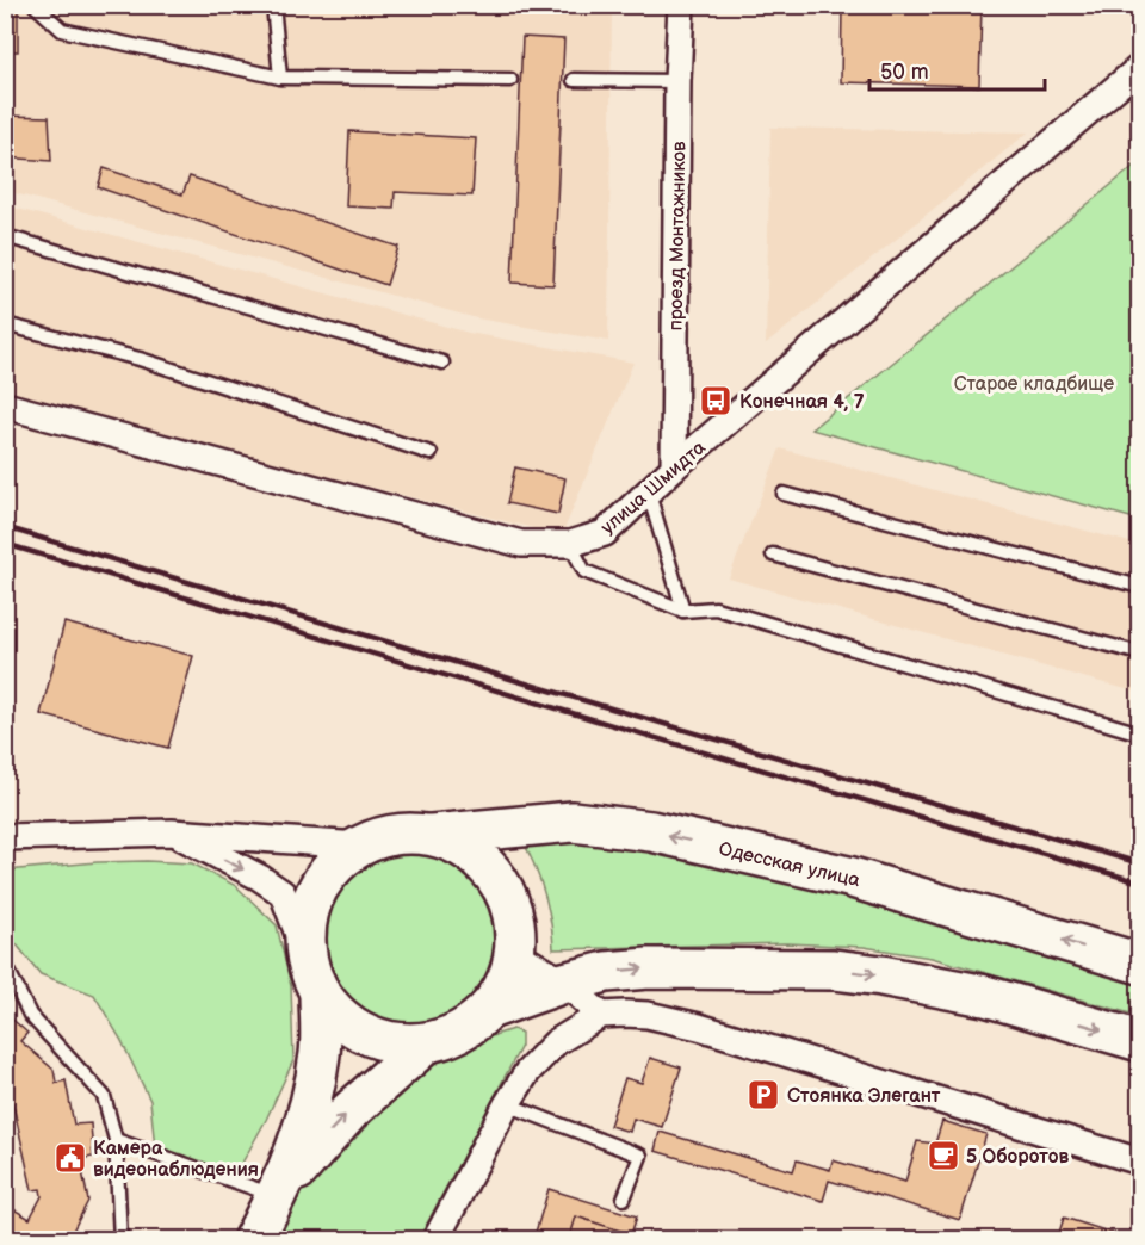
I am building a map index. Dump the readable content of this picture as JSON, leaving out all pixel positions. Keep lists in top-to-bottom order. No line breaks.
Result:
{"streets":{"main road":["Одесская улица"],"street":["проезд Монтажников","улица Шмидта"]},"crossings":[["проезд Монтажников","улица Шмидта"]],"parks":["Старое кладбище"],"places":{"bus stop":["Конечная 4, 7"],"parking":["Стоянка Элегант"],"cafe":["5 Оборотов"],"public building":["Камера видеонаблюдения"]},"scale_bar":"50 m"}
